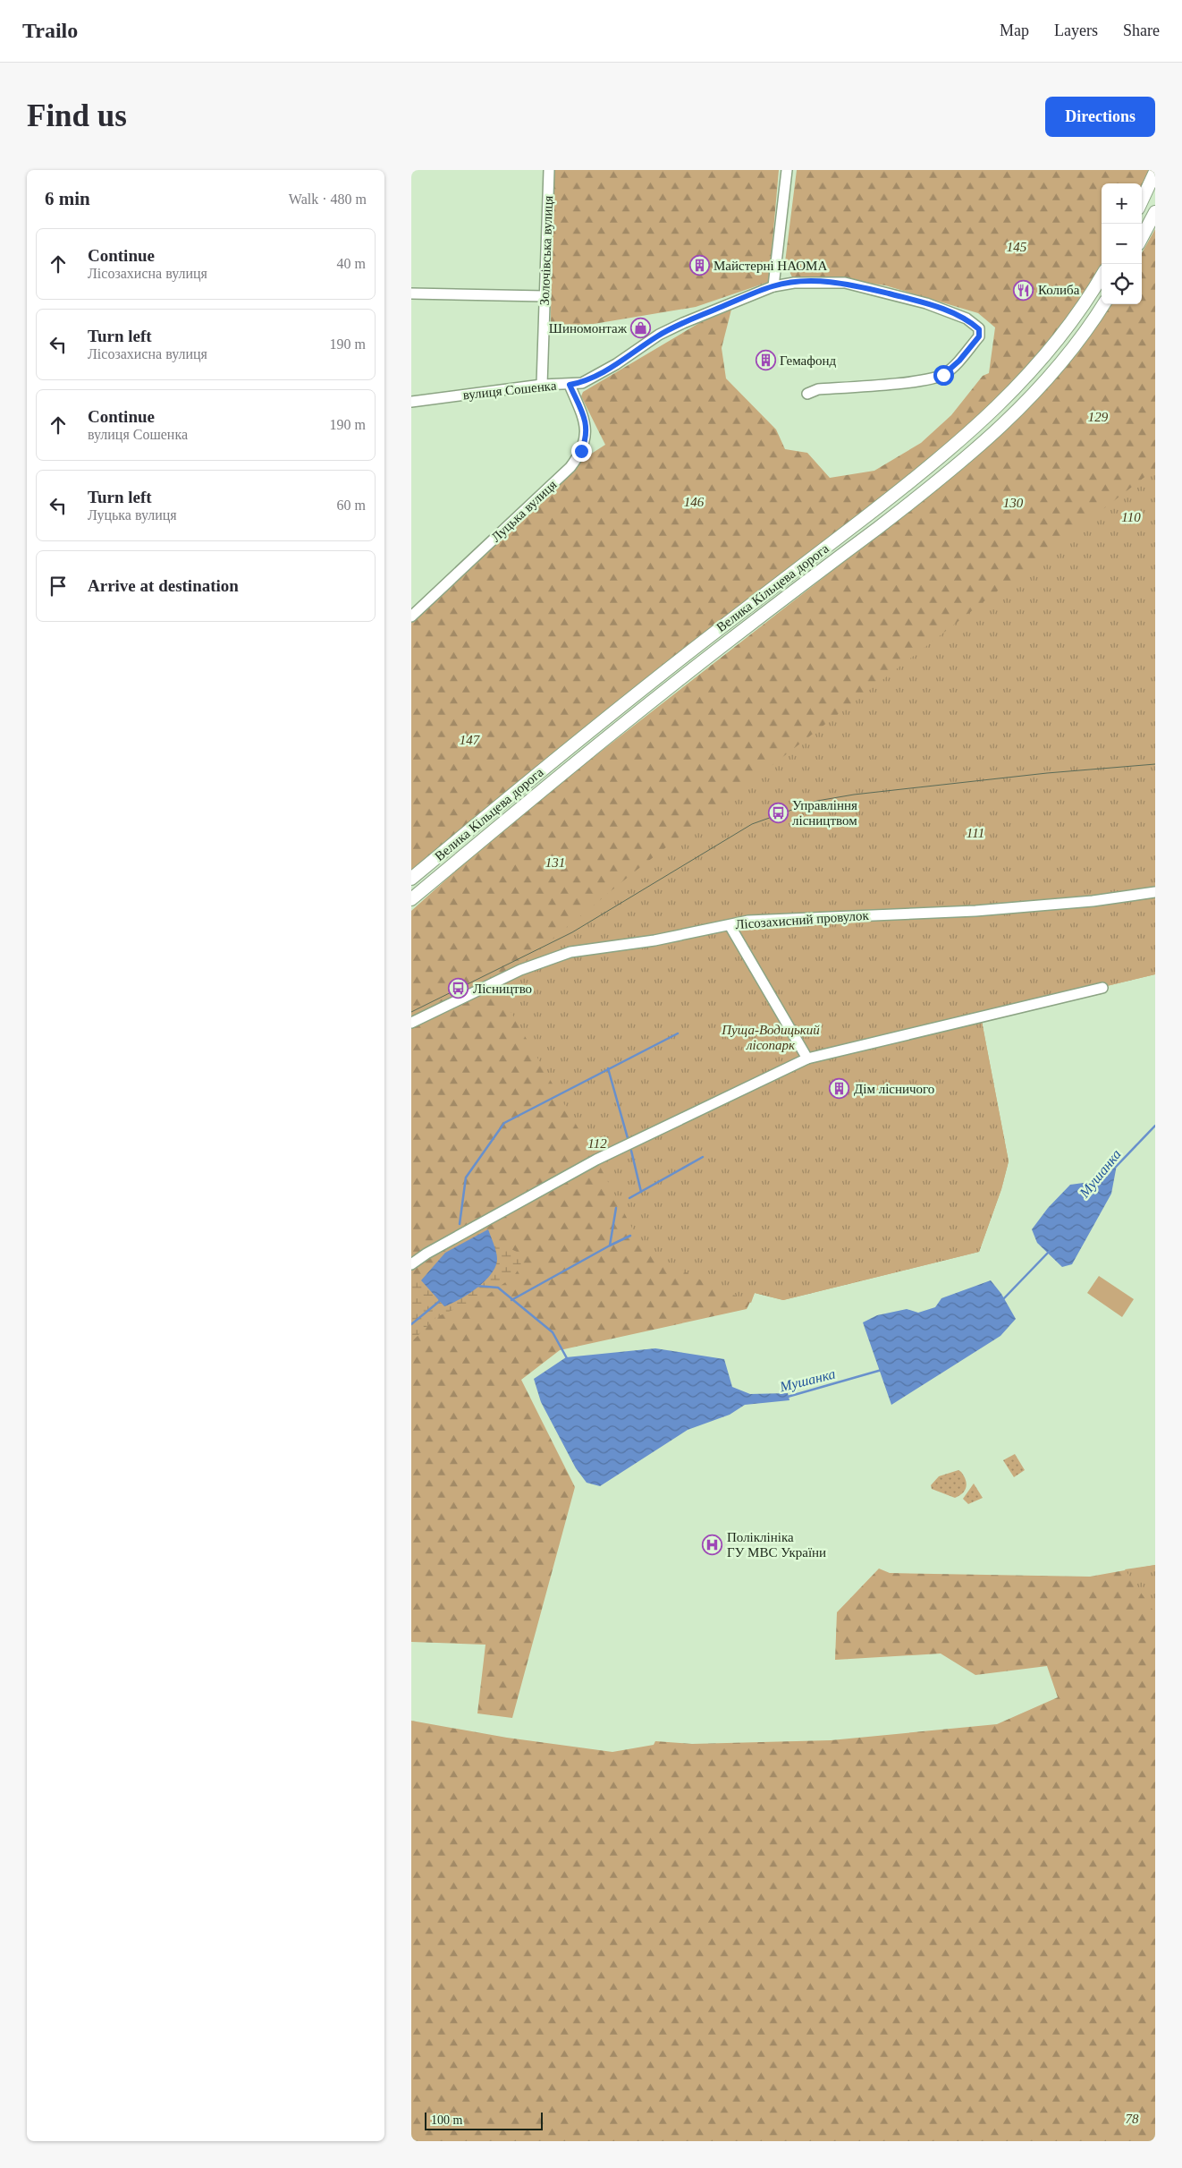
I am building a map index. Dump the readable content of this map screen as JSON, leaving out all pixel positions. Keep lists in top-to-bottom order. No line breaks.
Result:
{"streets":{"main road":["Велика Кільцева дорога"],"street":["Золочівська вулиця","вулиця Сошенка","Луцька вулиця","Лісозахисний провулок"]},"crossings":[["Золочівська вулиця","вулиця Сошенка"],["вулиця Сошенка","Луцька вулиця"]],"water":["Мушанка"],"parks":["145","129","146","130","110","147","111","131","Пуща-Водицький лісопарк","112","78"],"places":{"building":["Майстерні НАОМА","Гемафонд","Дім лісничого"],"restaurant":["Колиба"],"shop":["Шиномонтаж"],"bus stop":["Управління лісництвом","Лісництво"],"hospital":["Поліклініка ГУ МВС України"]},"scale_bar":"100 m","page":{"header":"Trailo","nav":["Map","Layers","Share"],"buttons":"Directions","title":"Find us","heading":["6 min","Walk · 480 m"],"map_buttons":["+","−"],"list":[["Continue","Лісозахисна вулиця","40 m"],["Turn left","Лісозахисна вулиця","190 m"],["Continue","вулиця Сошенка","190 m"],["Turn left","Луцька вулиця","60 m"],"Arrive at destination"],"scale":"100 m"}}
